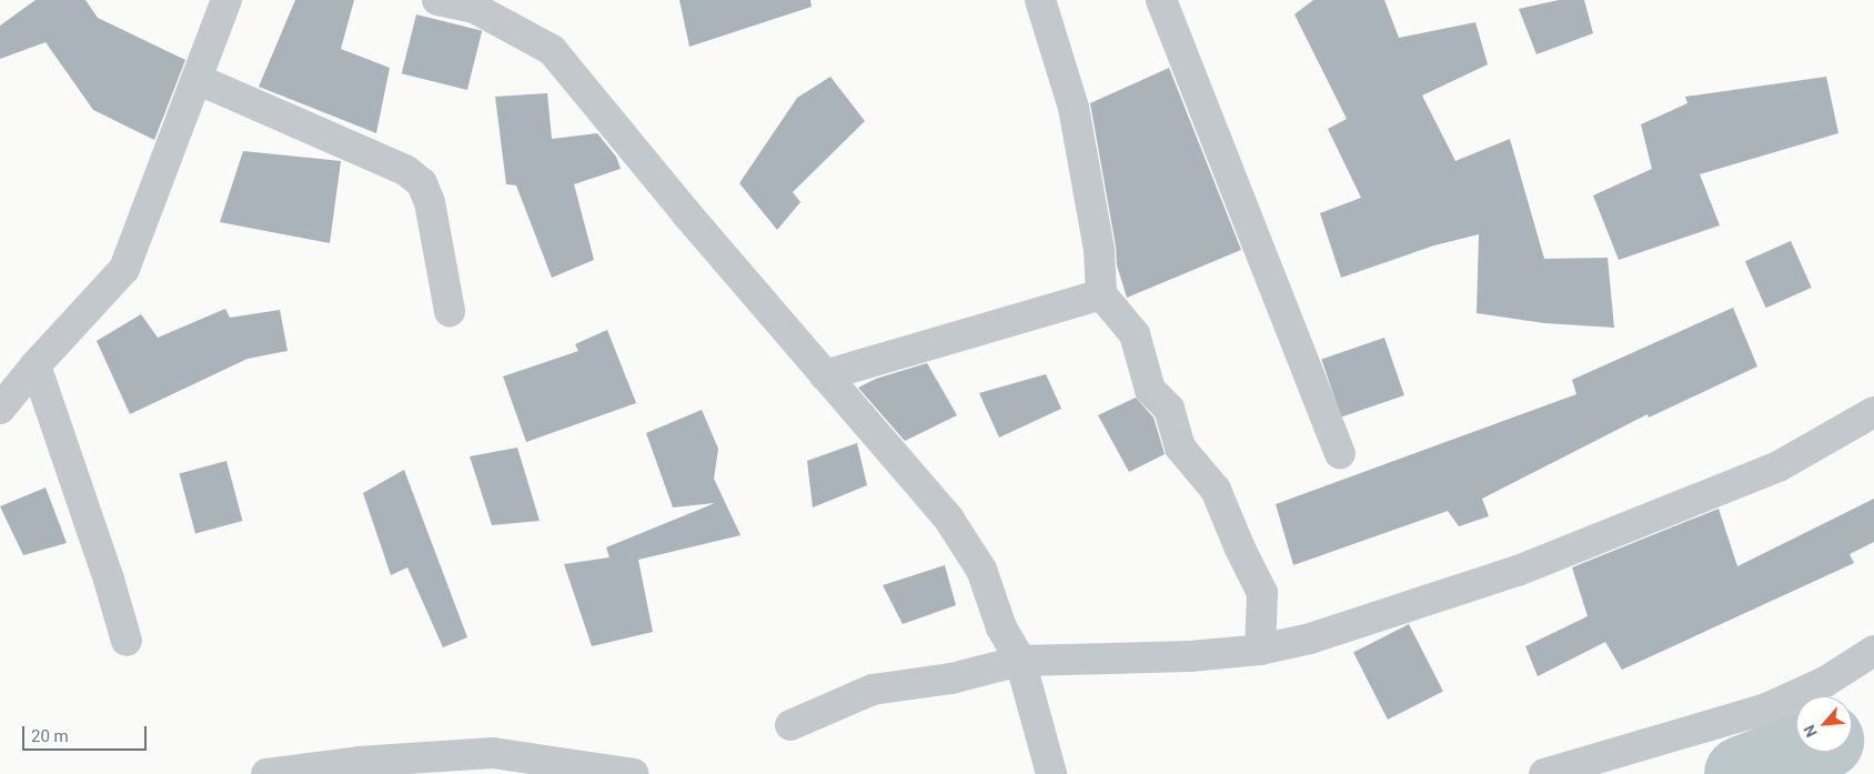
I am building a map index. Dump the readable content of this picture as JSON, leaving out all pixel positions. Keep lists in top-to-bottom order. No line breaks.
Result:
{"scale_bar":"20 m","north":"bottom left"}
